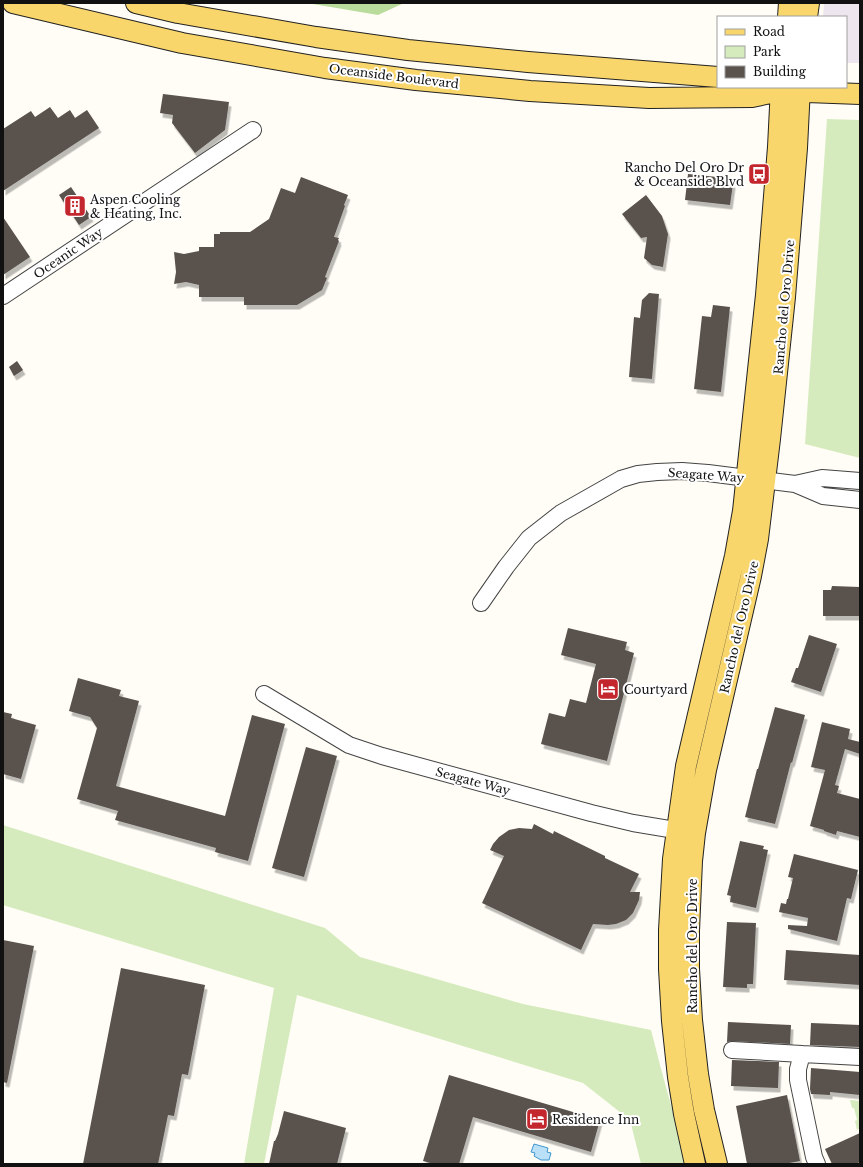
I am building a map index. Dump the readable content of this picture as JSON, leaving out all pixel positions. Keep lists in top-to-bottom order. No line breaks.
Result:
{"streets":{"main road":["Oceanside Boulevard","Rancho del Oro Drive"],"street":["Oceanic Way","Seagate Way"]},"crossings":[["Oceanside Boulevard","Rancho del Oro Drive"],["Rancho del Oro Drive","Seagate Way"]],"places":{"bus stop":["Rancho Del Oro Dr & Oceanside Blvd"],"building":["Aspen Cooling & Heating, Inc."],"hotel":["Courtyard","Residence Inn"]},"legend":["Road","Park","Building"]}
